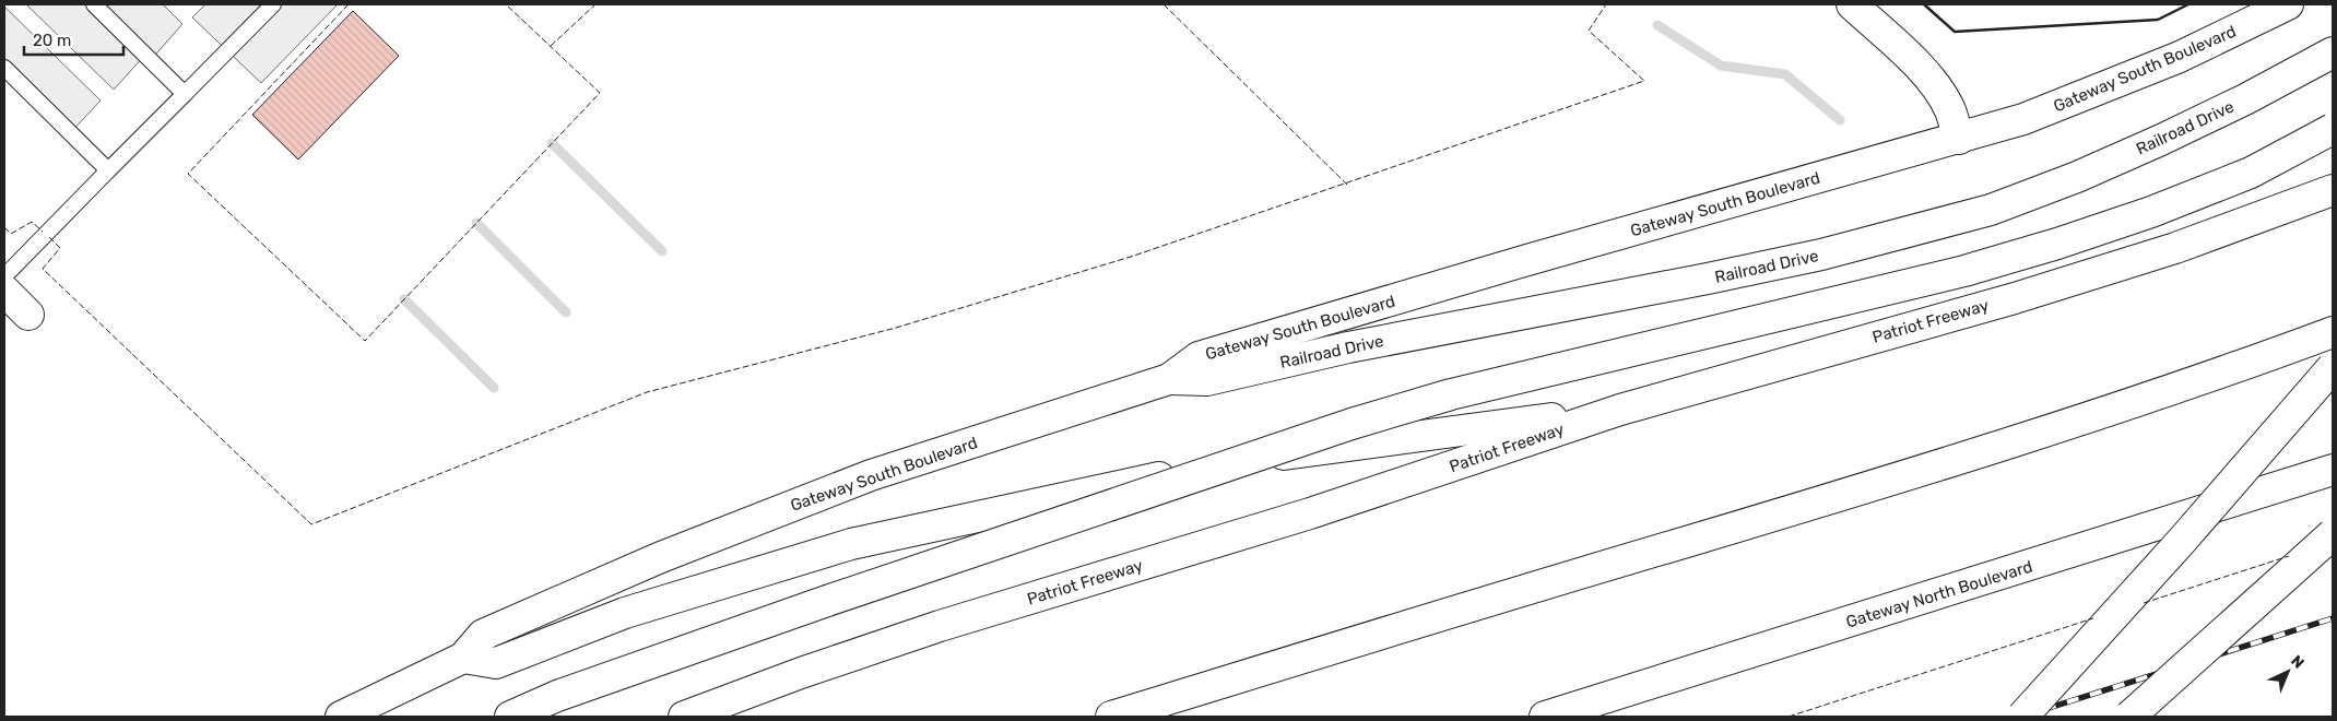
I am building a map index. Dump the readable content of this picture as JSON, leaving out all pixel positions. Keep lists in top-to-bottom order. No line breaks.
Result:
{"streets":{"main road":["Gateway South Boulevard","Railroad Drive","Patriot Freeway","Gateway North Boulevard"]},"crossings":[["Gateway South Boulevard","Railroad Drive"]],"scale_bar":"20 m","north":"top right"}
